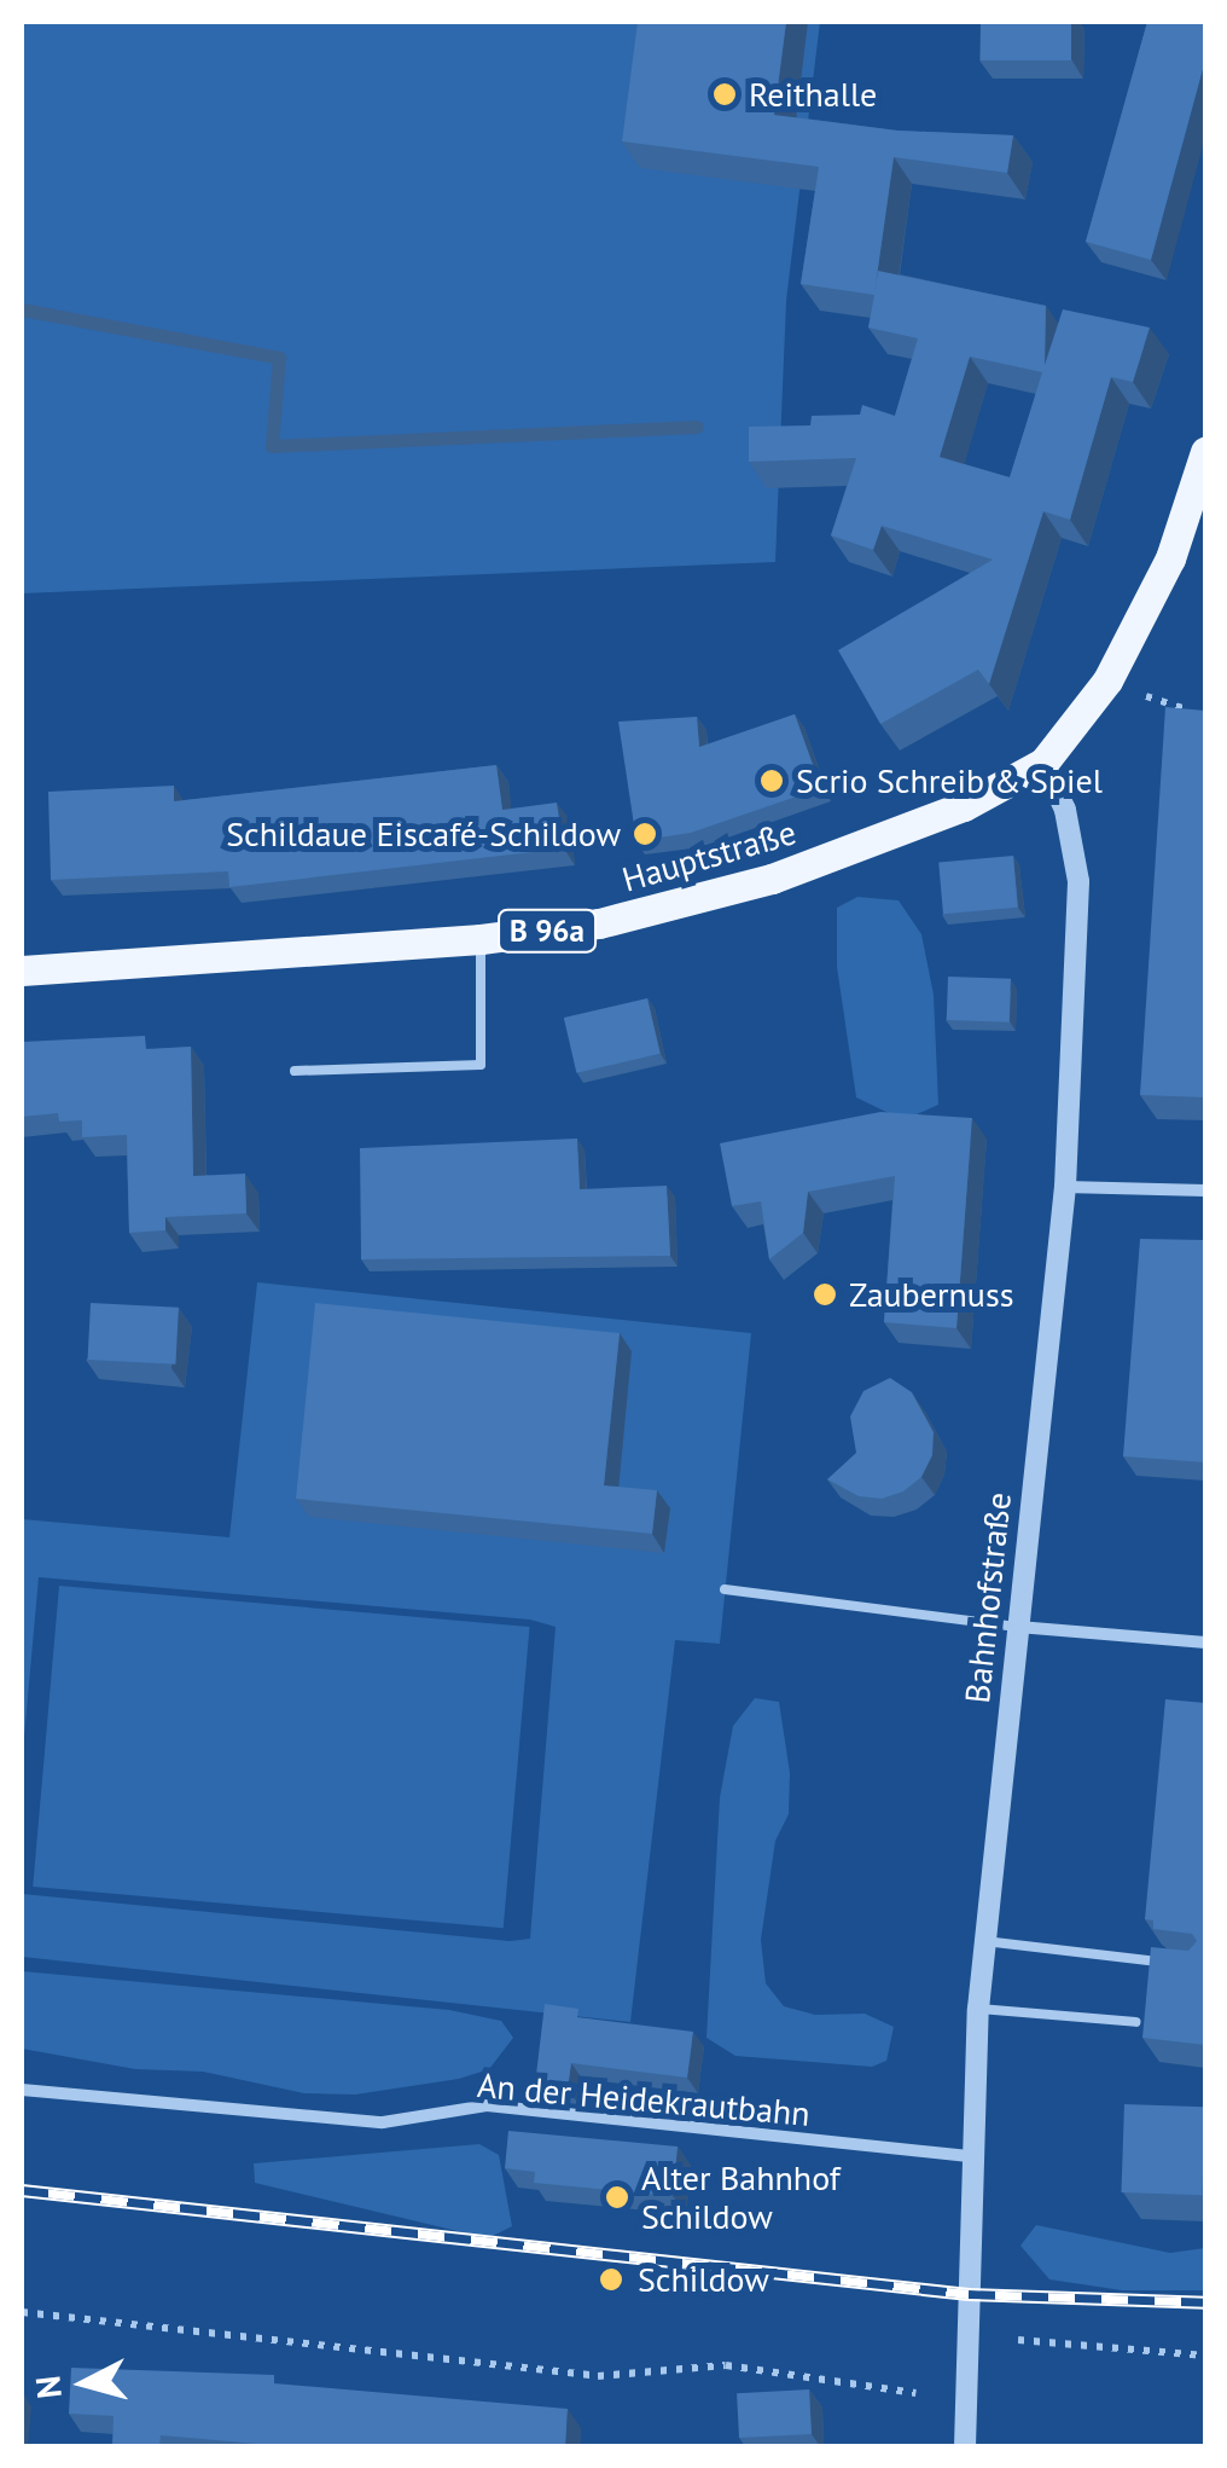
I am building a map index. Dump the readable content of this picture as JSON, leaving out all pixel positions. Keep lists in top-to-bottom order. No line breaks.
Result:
{"streets":{"main road":["Hauptstraße","B 96a"],"street":["Bahnhofstraße","An der Heidekrautbahn"]},"crossings":[["Hauptstraße","Bahnhofstraße"],["Bahnhofstraße","An der Heidekrautbahn"]],"places":["Reithalle","Scrio Schreib & Spiel","Schildaue Eiscafé-Schildow","Zaubernuss","Alter Bahnhof Schildow","Schildow"],"north":"left"}
